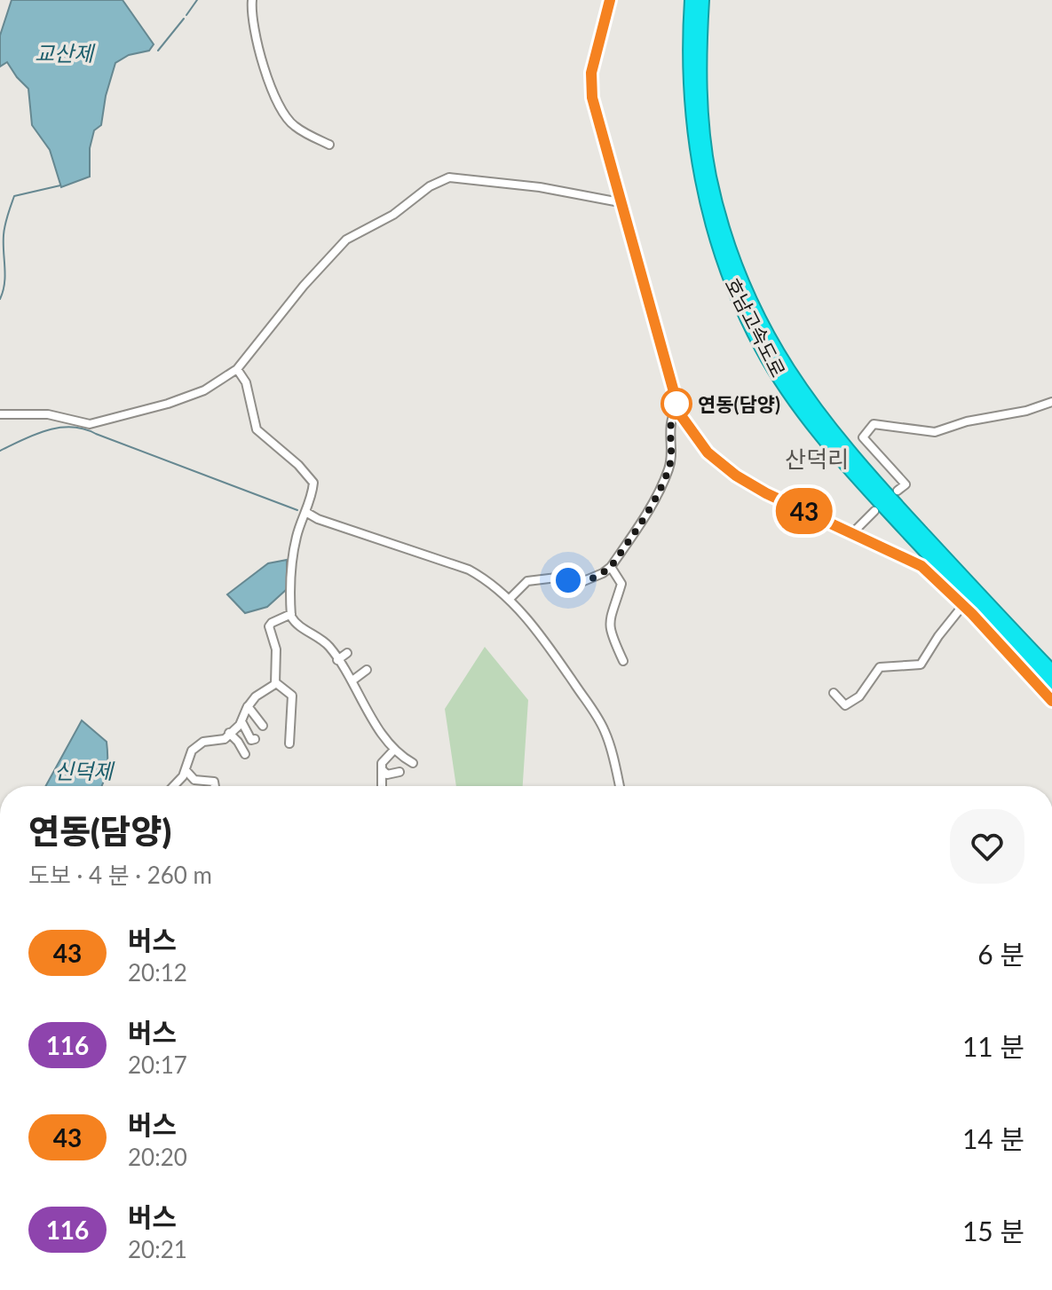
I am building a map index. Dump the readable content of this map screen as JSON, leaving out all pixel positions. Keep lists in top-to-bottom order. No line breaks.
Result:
{"streets":{"highway":["호남고속도로"]},"districts":["산덕리"],"water":["교산제","신덕제"],"places":["연동(담양)"],"lines":["bus line 43"],"page":{"on_map":"43","heading":["연동(담양)","도보 · 4 분 · 260 m"],"list":[{"mark":"43","name":"버스","note":"20:12","value":"6 분"},{"mark":"116","name":"버스","note":"20:17","value":"11 분"},{"mark":"43","name":"버스","note":"20:20","value":"14 분"},{"mark":"116","name":"버스","note":"20:21","value":"15 분"}]}}
